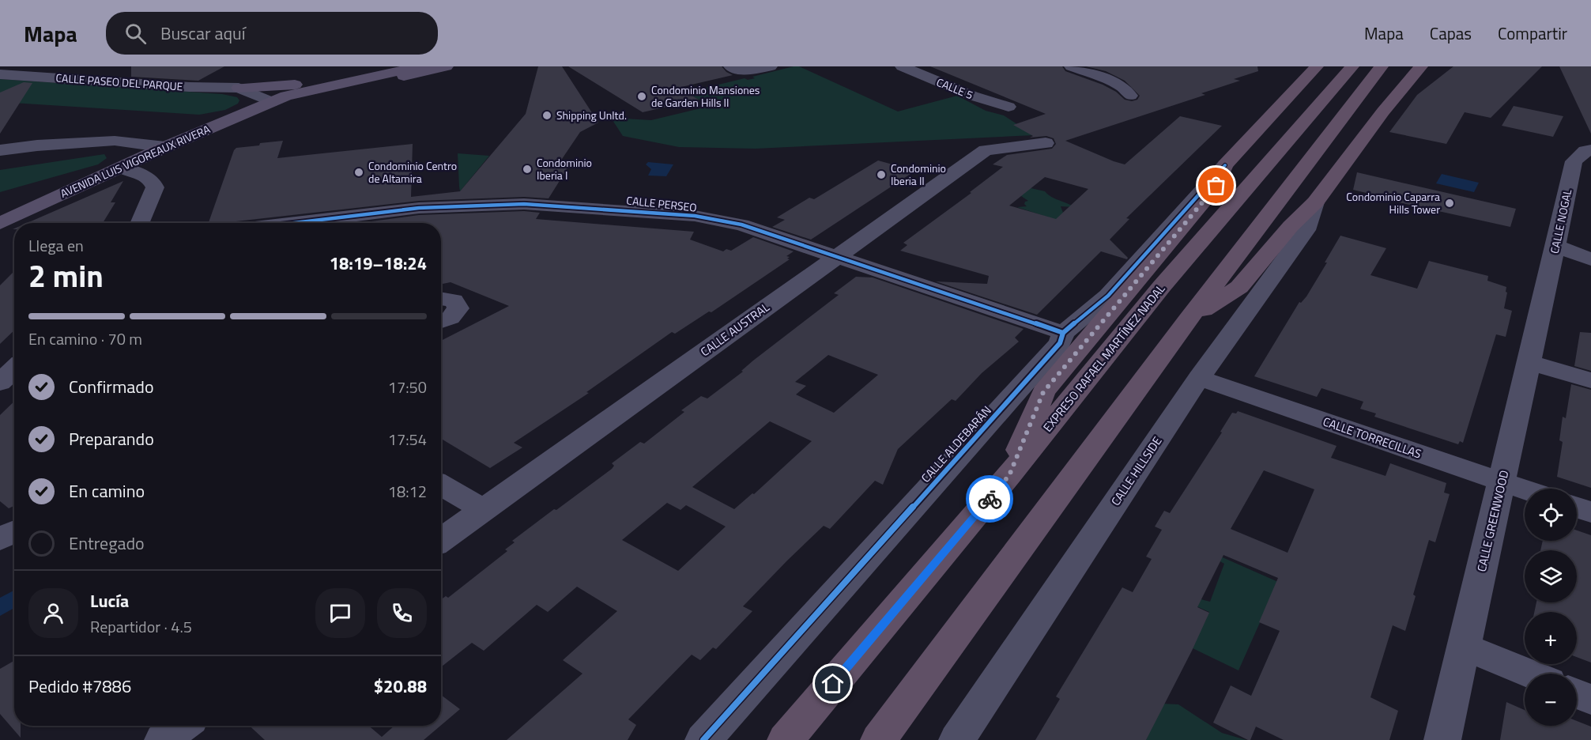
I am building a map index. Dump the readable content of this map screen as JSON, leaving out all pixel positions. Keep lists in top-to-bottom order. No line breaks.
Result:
{"streets":{"highway":["EXPRESO RAFAEL MARTÍNEZ NADAL"],"main road":["AVENIDA LUIS VIGOREAUX RIVERA"],"street":["CALLE PASEO DEL PARQUE","CALLE 5","CALLE PERSEO","CALLE NOGAL","CALLE AUSTRAL","CALLE TORRECILLAS","CALLE ALDEBARÁN","CALLE HILLSIDE","CALLE GREENWOOD"]},"crossings":[["CALLE PERSEO","CALLE AUSTRAL"],["CALLE PERSEO","CALLE ALDEBARÁN"],["CALLE NOGAL","CALLE GREENWOOD"],["CALLE TORRECILLAS","CALLE HILLSIDE"],["CALLE TORRECILLAS","CALLE GREENWOOD"]],"places":["Condominio Mansiones de Garden Hills II","Shipping Unltd.","Condominio Iberia I","Condominio Centro de Altamira","Condominio Iberia II","Condominio Caparra Hills Tower"],"page":{"header":"Mapa","search":"Buscar aquí","nav":["Mapa","Capas","Compartir"],"heading":["2 min","Llega en","18:19–18:24"],"panel":["Lucía","Repartidor · 4.5","Pedido #7886","$20.88"],"bar":"En camino · 70 m","list":[["Confirmado","17:50"],["Preparando","17:54"],["En camino","18:12"],"Entregado"],"map_buttons":["+","−"]}}
